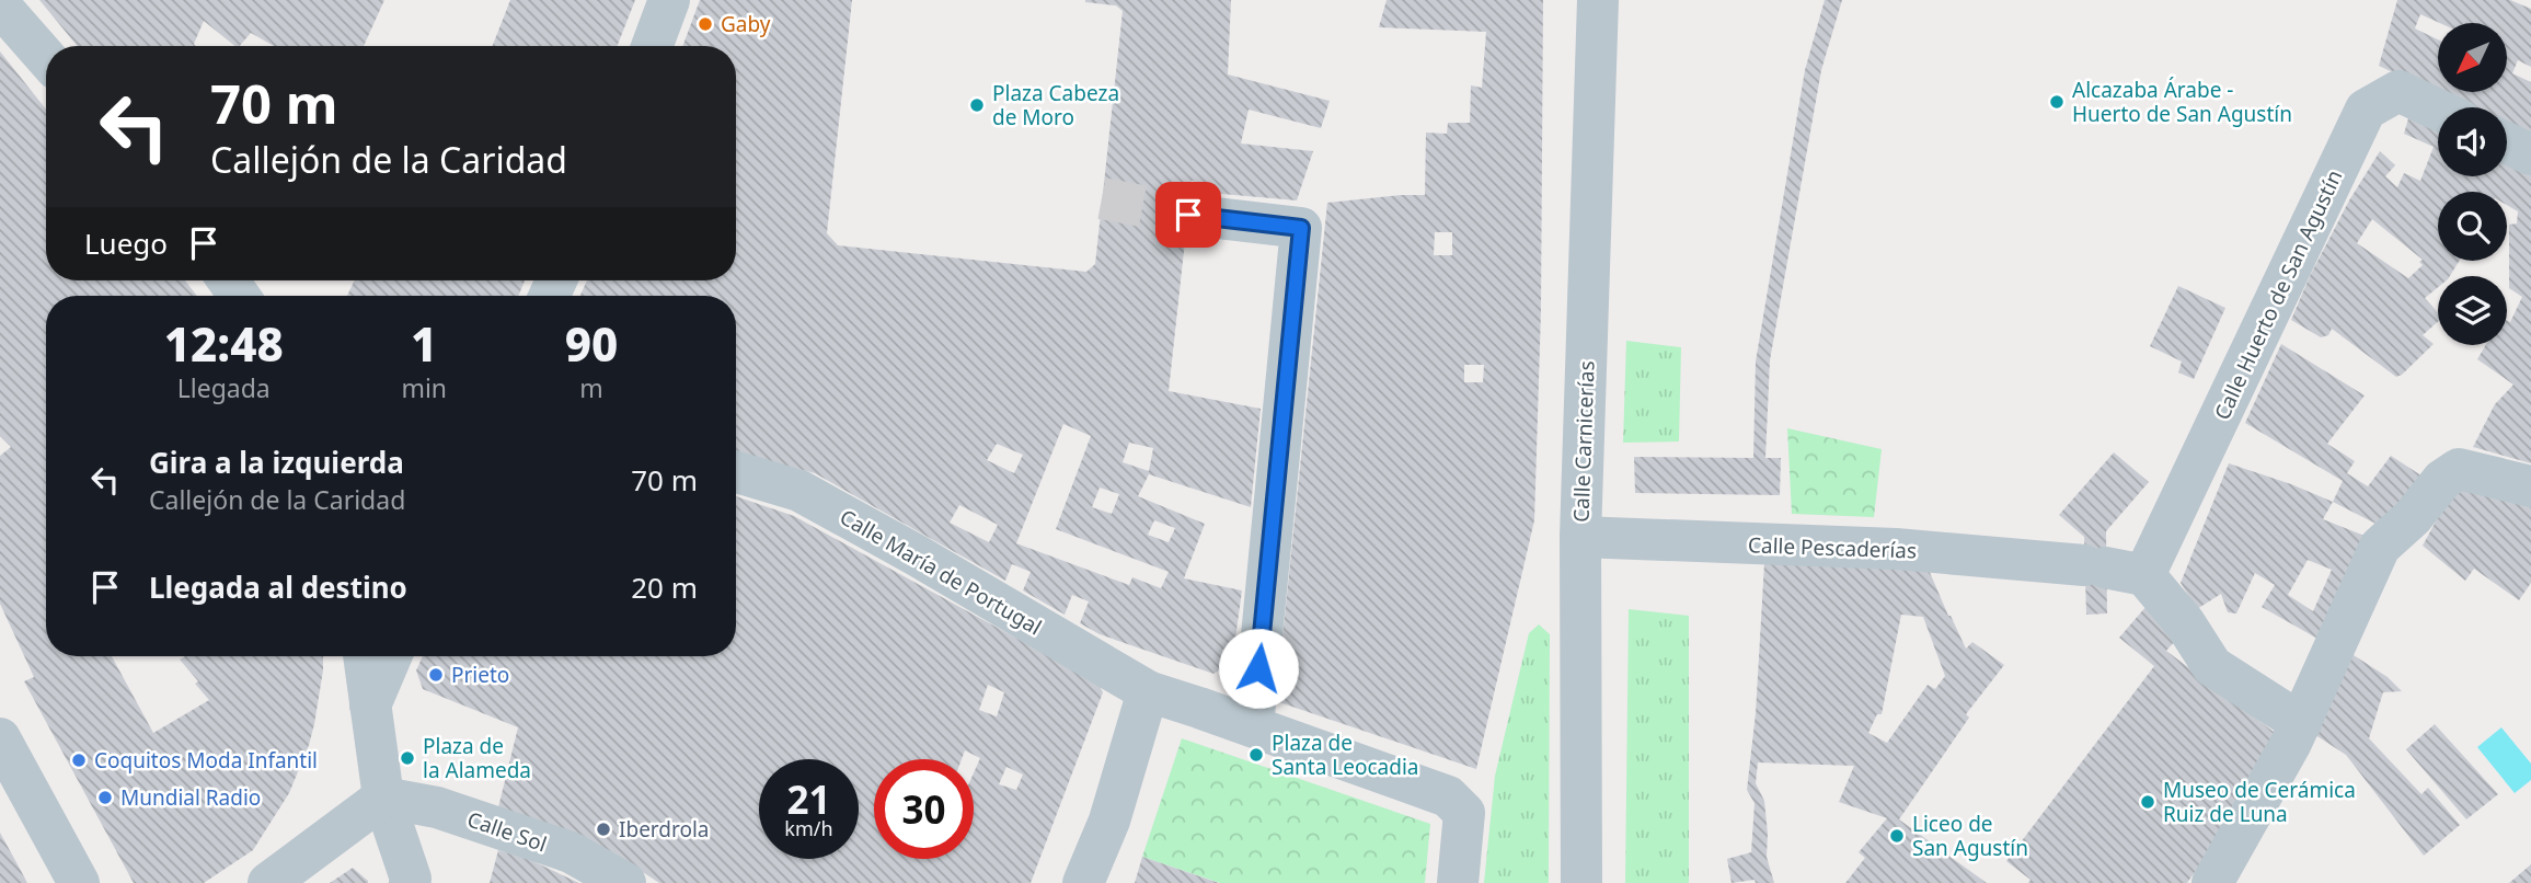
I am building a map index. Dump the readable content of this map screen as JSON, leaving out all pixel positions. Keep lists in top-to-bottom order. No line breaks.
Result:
{"streets":{"street":["Calle Huerto de San Agustín","Calle Carnicerías","Calle Pescaderías","Calle María de Portugal","Calle Sol"]},"crossings":[["Calle Huerto de San Agustín","Calle Pescaderías"],["Calle Carnicerías","Calle Pescaderías"]],"places":["Gaby","Alcazaba Árabe - Huerto de San Agustín","Plaza Cabeza de Moro","Prieto","Plaza de Santa Leocadia","Plaza de la Alameda","Coquitos Moda Infantil","Mundial Radio","Museo de Cerámica Ruiz de Luna","Iberdrola","Liceo de San Agustín"],"north":"bottom left","page":{"turn":["70 m","Callejón de la Caridad"],"then":"Luego","eta":["12:48","Llegada","1","min","90","m"],"list":[{"name":"Gira a la izquierda","note":"Callejón de la Caridad","value":"70 m"},{"name":"Llegada al destino","value":"20 m"}],"speed":"21 km/h","limit":"30"}}
